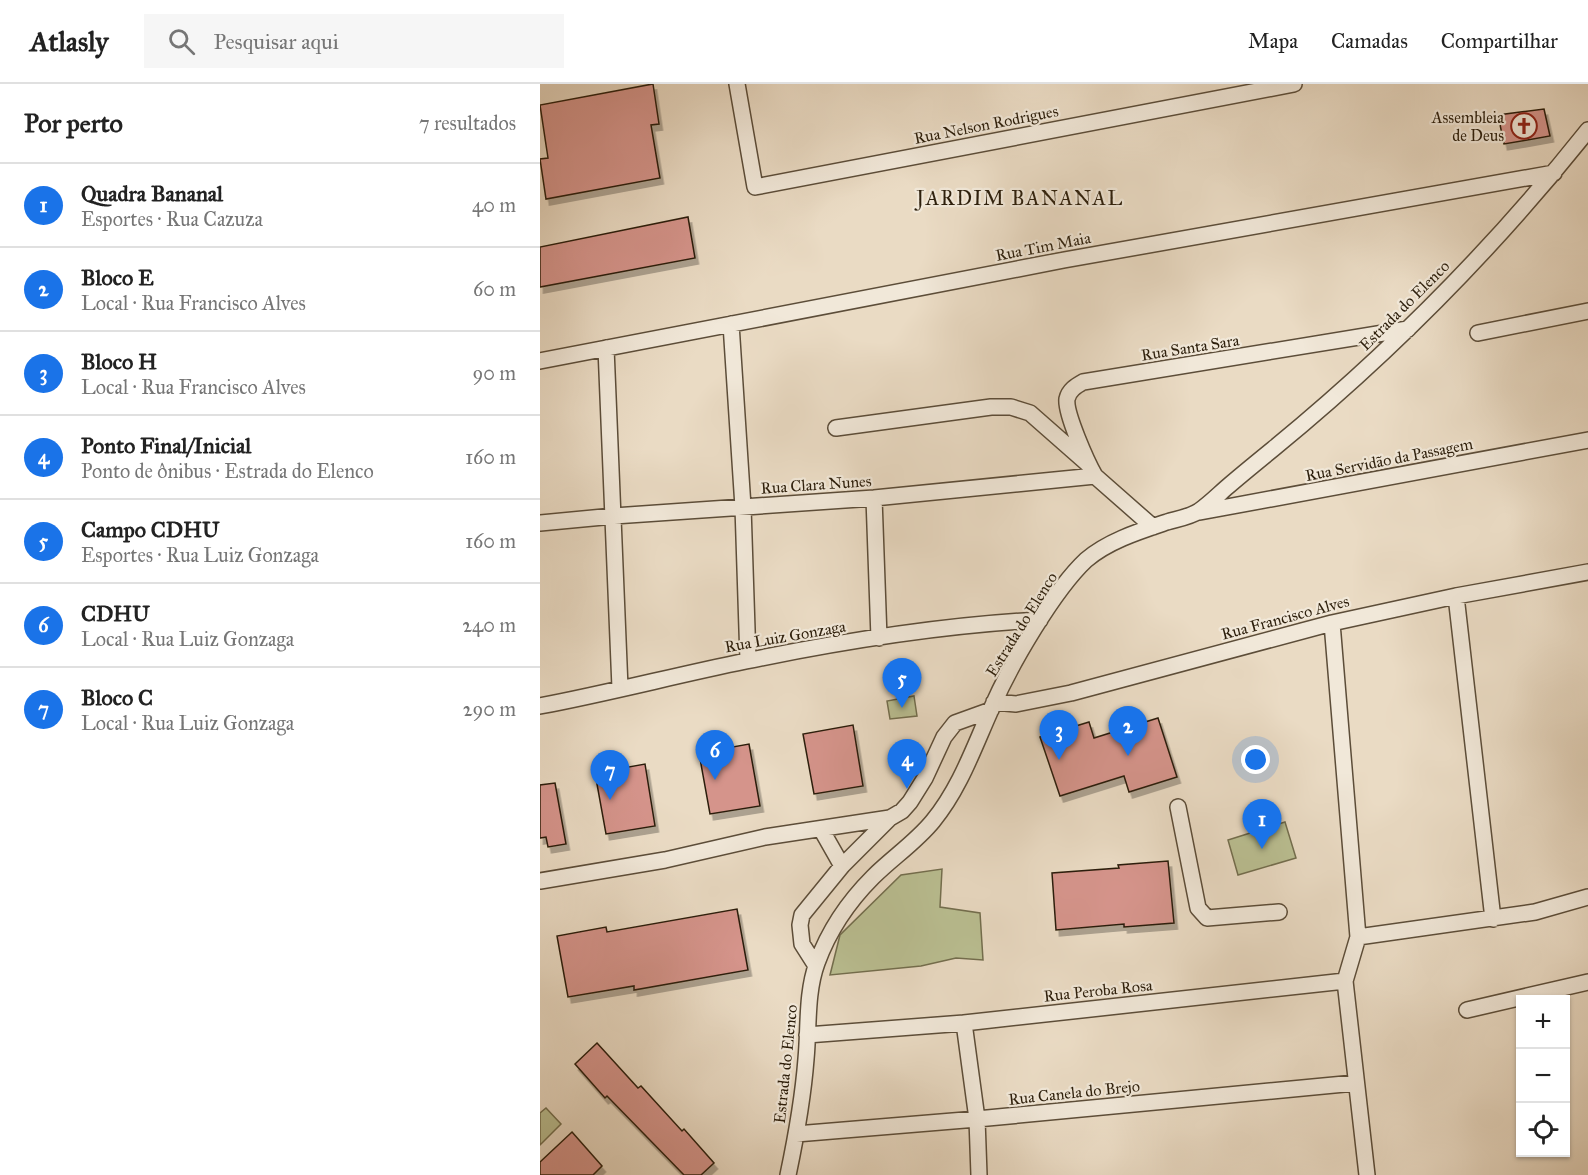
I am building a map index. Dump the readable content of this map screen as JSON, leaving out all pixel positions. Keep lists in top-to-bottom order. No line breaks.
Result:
{"streets":{"street":["Rua Nelson Rodrigues","Rua Tim Maia","Estrada do Elenco","Rua Santa Sara","Rua Servidão da Passagem","Rua Clara Nunes","Rua Francisco Alves","Rua Luiz Gonzaga","Rua Peroba Rosa","Rua Canela do Brejo"]},"crossings":[["Rua Tim Maia","Estrada do Elenco"],["Estrada do Elenco","Rua Santa Sara"],["Estrada do Elenco","Rua Servidão da Passagem"],["Estrada do Elenco","Rua Francisco Alves"],["Estrada do Elenco","Rua Luiz Gonzaga"],["Estrada do Elenco","Rua Peroba Rosa"],["Estrada do Elenco","Rua Canela do Brejo"],["Rua Santa Sara","Rua Clara Nunes"]],"districts":["JARDIM BANANAL"],"places":{"church":["Assembleia de Deus"]},"page":{"header":"Atlasly","search":"Pesquisar aqui","nav":["Mapa","Camadas","Compartilhar"],"heading":["Por perto","7 resultados"],"list":[{"mark":"1","name":"Quadra Bananal","note":"Esportes · Rua Cazuza","value":"40 m"},{"mark":"2","name":"Bloco E","note":"Local · Rua Francisco Alves","value":"60 m"},{"mark":"3","name":"Bloco H","note":"Local · Rua Francisco Alves","value":"90 m"},{"mark":"4","name":"Ponto Final/Inicial","note":"Ponto de ônibus · Estrada do Elenco","value":"160 m"},{"mark":"5","name":"Campo CDHU","note":"Esportes · Rua Luiz Gonzaga","value":"160 m"},{"mark":"6","name":"CDHU","note":"Local · Rua Luiz Gonzaga","value":"240 m"},{"mark":"7","name":"Bloco C","note":"Local · Rua Luiz Gonzaga","value":"290 m"}],"pins":["5","2","3","6","4","7","1"],"map_buttons":["+","−"]}}
